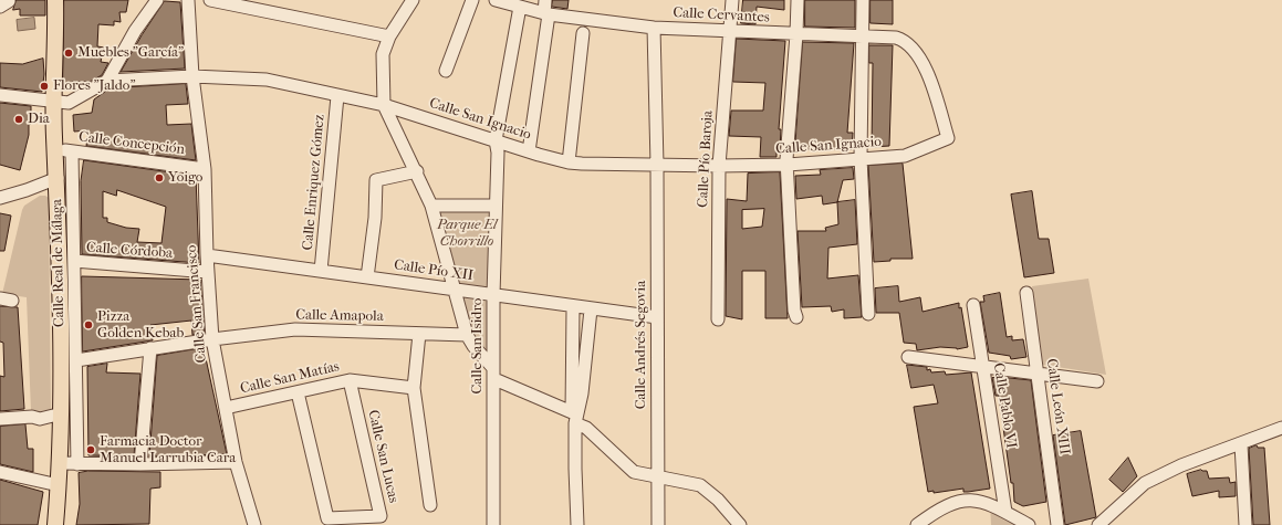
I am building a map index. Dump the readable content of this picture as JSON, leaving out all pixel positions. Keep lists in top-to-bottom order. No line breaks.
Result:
{"streets":{"main road":["Calle Real de Málaga"],"street":["Calle Cervantes","Calle San Ignacio","Calle Concepción","Calle Pío Baroja","Calle Enriquez Gómez","Calle Córdoba","Calle Pío XII","Calle San Francisco","Calle Amapola","Calle Andrés Segovia","Calle San Isidro","Calle San Matías","Calle Pablo VI","Calle León XIII","Calle San Lucas"]},"crossings":[["Calle Cervantes","Calle San Ignacio"],["Calle Cervantes","Calle Pío Baroja"],["Calle Cervantes","Calle Andrés Segovia"],["Calle Cervantes","Calle San Isidro"],["Calle San Ignacio","Calle Pío Baroja"],["Calle San Ignacio","Calle Enriquez Gómez"],["Calle San Ignacio","Calle Real de Málaga"],["Calle San Ignacio","Calle San Francisco"],["Calle San Ignacio","Calle Andrés Segovia"],["Calle San Ignacio","Calle San Isidro"],["Calle Concepción","Calle Real de Málaga"],["Calle Concepción","Calle San Francisco"],["Calle Enriquez Gómez","Calle Pío XII"],["Calle Córdoba","Calle Real de Málaga"],["Calle Córdoba","Calle San Francisco"],["Calle Real de Málaga","Calle Amapola"],["Calle Pío XII","Calle San Francisco"],["Calle Pío XII","Calle Andrés Segovia"],["Calle Pío XII","Calle San Isidro"],["Calle San Francisco","Calle Amapola"],["Calle San Francisco","Calle San Matías"],["Calle San Matías","Calle San Lucas"]],"parks":["Parque El Chorrillo"],"places":["Muebles \"García\"","Flores \"Jaldo\"","Dia","Yoigo","Pizza Golden Kebab","Farmacia Doctor Manuel Larrubia Cara"]}
